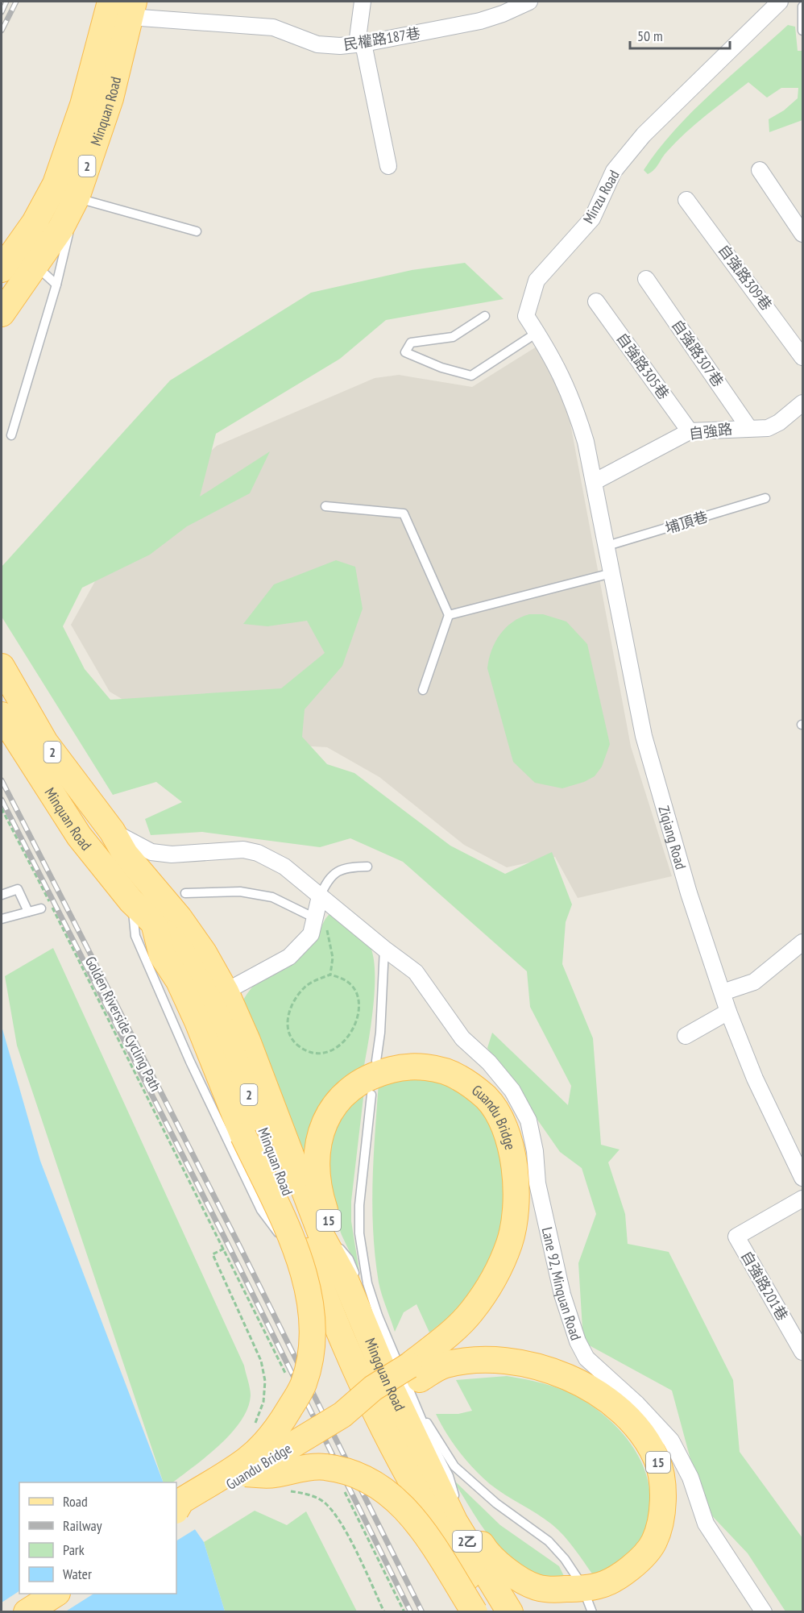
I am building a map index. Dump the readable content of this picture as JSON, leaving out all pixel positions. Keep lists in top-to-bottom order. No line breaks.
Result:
{"streets":{"main road":["Minquan Road","2","Guandu Bridge","15","Mingquan Road","2乙"],"street":["民權路187巷","Minzu Road","自強路309巷","自強路307巷","自強路305巷","自強路","Ziqiang Road","Lane 92, Minquan Road","自強路201巷"],"lane":["埔頂巷"],"path":["Golden Riverside Cycling Path"]},"crossings":[["民權路187巷","Minquan Road"],["Minquan Road","Guandu Bridge"],["Minquan Road","Lane 92, Minquan Road"],["Minquan Road","Mingquan Road"],["Minquan Road","2乙"],["Minzu Road","自強路"],["Minzu Road","Ziqiang Road"],["自強路307巷","自強路"],["自強路305巷","自強路"],["自強路","Ziqiang Road"],["埔頂巷","Ziqiang Road"],["Guandu Bridge","Mingquan Road"],["Guandu Bridge","2乙"],["Mingquan Road","2乙"]],"legend":["Road","Railway","Park","Water"],"scale_bar":"50 m"}
